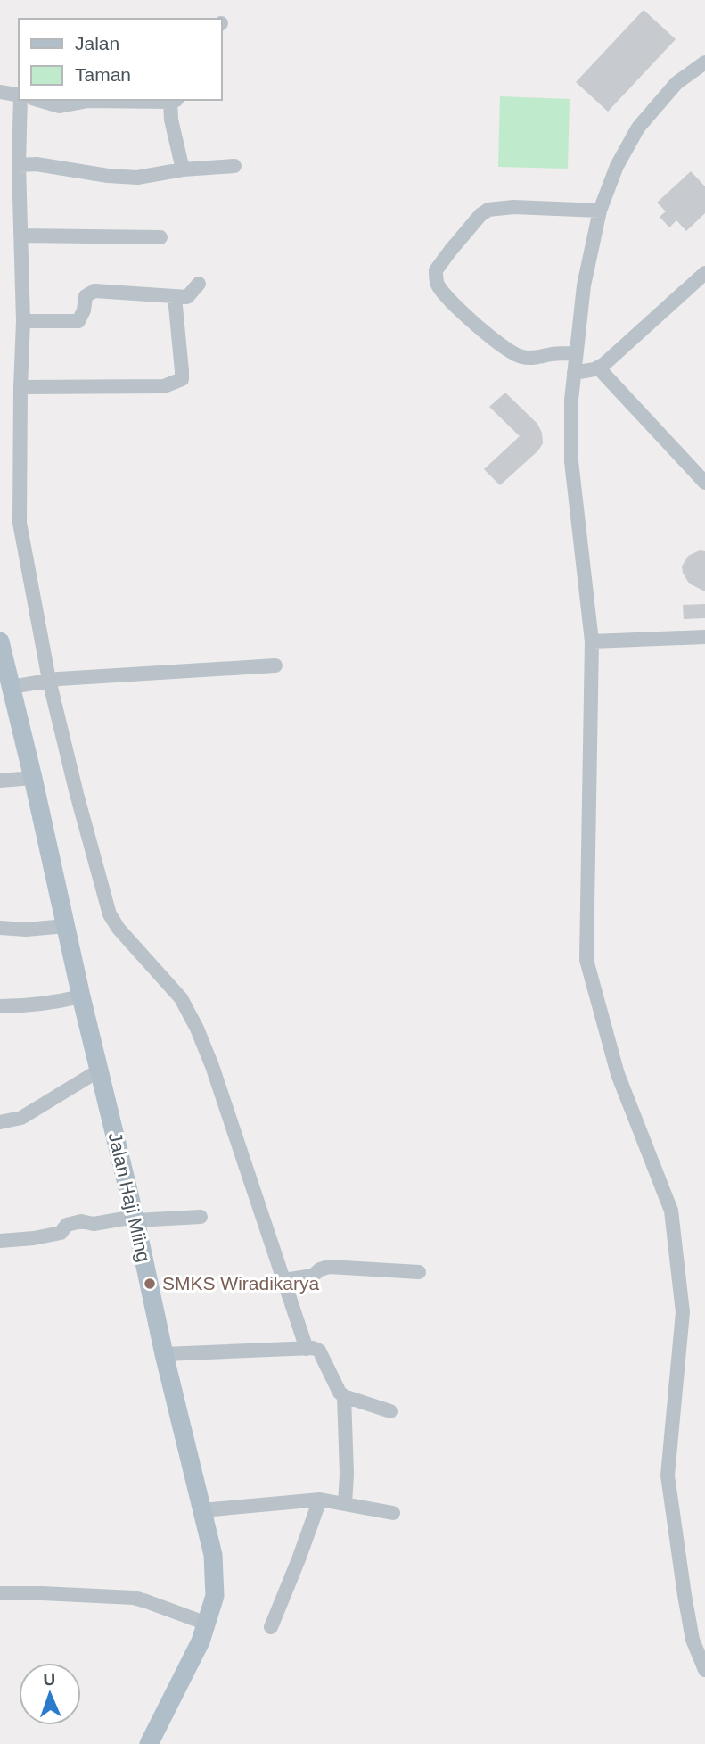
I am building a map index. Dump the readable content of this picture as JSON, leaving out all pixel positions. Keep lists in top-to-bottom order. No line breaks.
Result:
{"streets":{"main road":["Jalan Haji Miing"]},"places":["SMKS Wiradikarya"],"legend":["Jalan","Taman"],"north":"top"}
